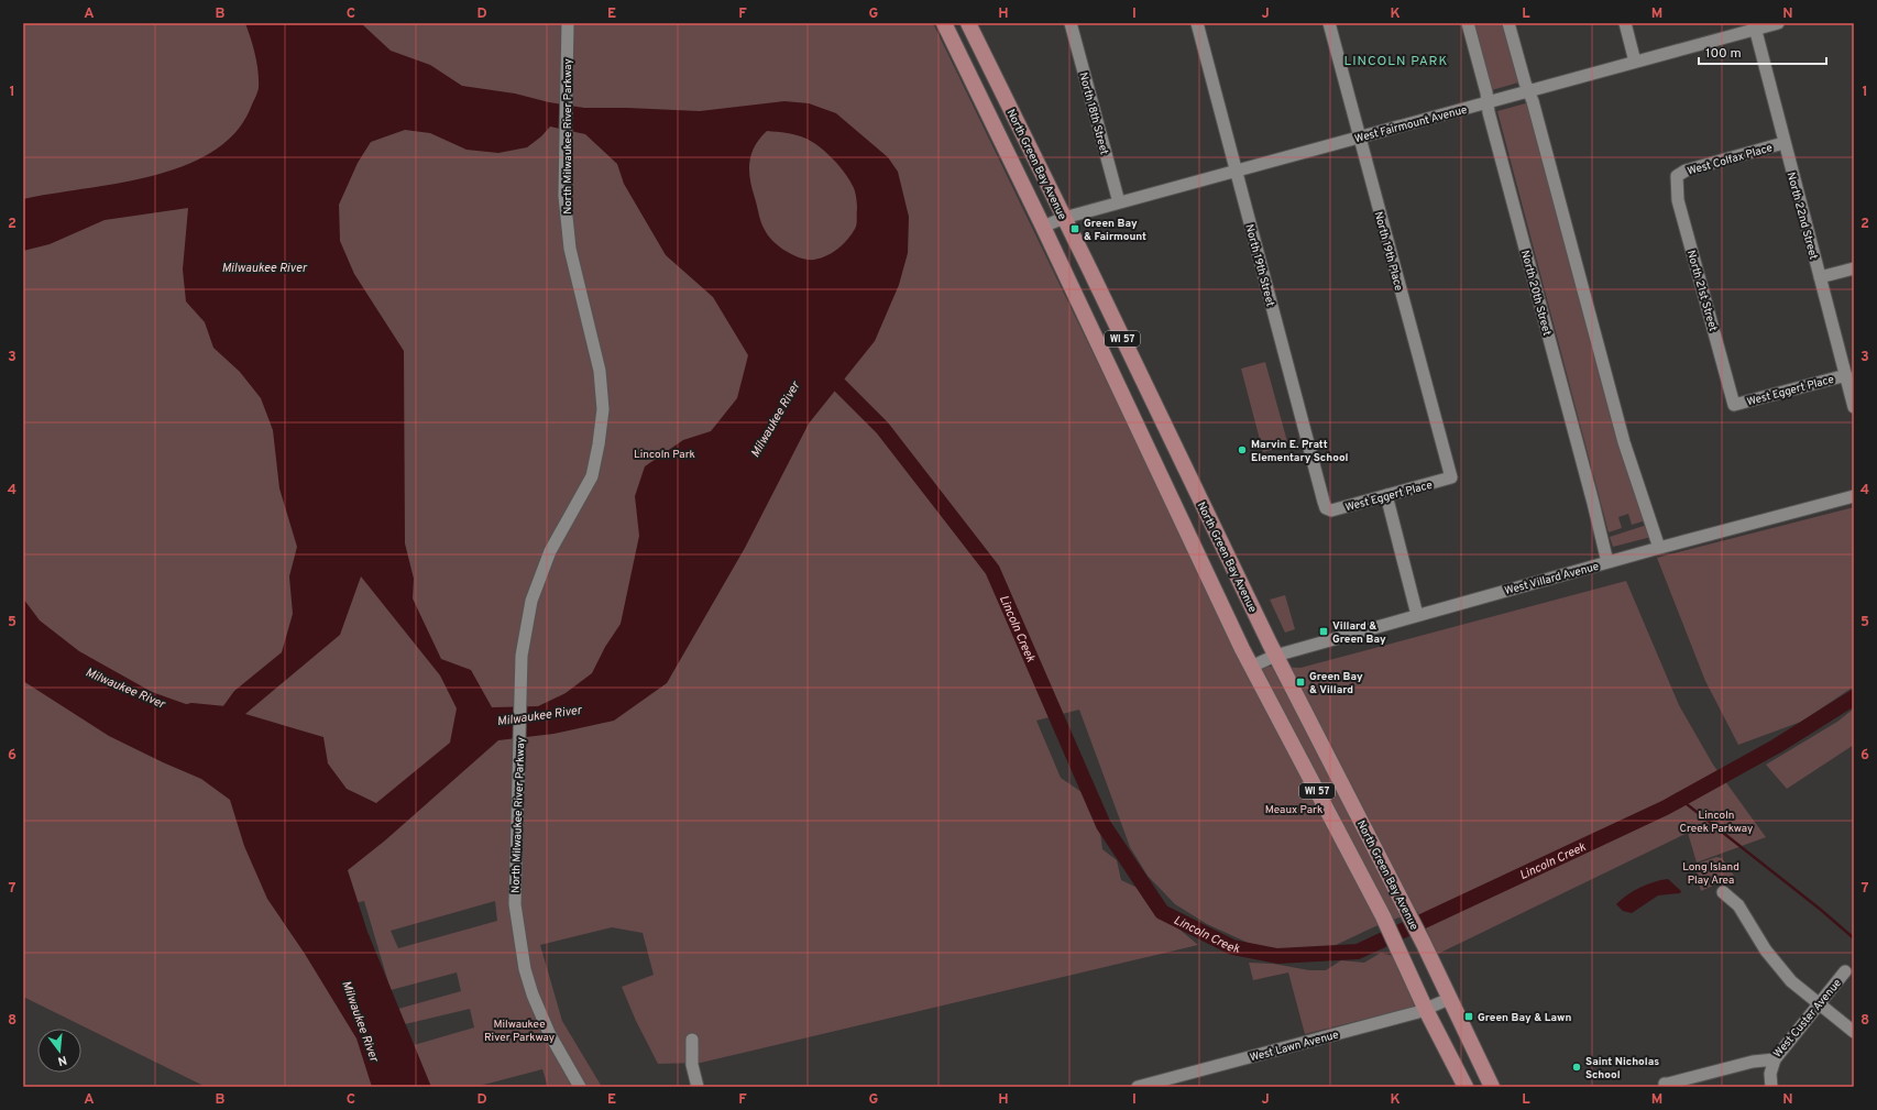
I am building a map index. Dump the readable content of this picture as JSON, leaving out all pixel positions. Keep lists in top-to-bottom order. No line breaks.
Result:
{"streets":{"main road":["North Green Bay Avenue","WI 57"],"street":["North 18th Street","West Fairmount Avenue","North Milwaukee River Parkway","West Colfax Place","North 22nd Street","North 19th Place","North 19th Street","North 21st Street","North 20th Street","West Eggert Place","West Villard Avenue","West Custer Avenue","West Lawn Avenue"]},"crossings":[["North 18th Street","West Fairmount Avenue"],["West Fairmount Avenue","North Green Bay Avenue"],["West Fairmount Avenue","North 22nd Street"],["West Fairmount Avenue","North 19th Place"],["West Fairmount Avenue","North 19th Street"],["West Fairmount Avenue","North 20th Street"],["West Colfax Place","North 22nd Street"],["West Colfax Place","North 21st Street"],["North Green Bay Avenue","West Villard Avenue"],["North Green Bay Avenue","West Lawn Avenue"],["North 22nd Street","West Eggert Place"],["North 19th Place","West Eggert Place"],["North 19th Street","West Eggert Place"],["North 21st Street","West Eggert Place"],["North 20th Street","West Villard Avenue"]],"districts":["LINCOLN PARK"],"water":["Milwaukee River","Lincoln Creek"],"parks":["Lincoln Park","Meaux Park","Lincoln Creek Parkway","Long Island Play Area","Milwaukee River Parkway"],"places":{"transit":["Green Bay & Fairmount","Villard & Green Bay","Green Bay & Villard","Green Bay & Lawn"],"other":["Marvin E. Pratt Elementary School","Saint Nicholas School"]},"scale_bar":"100 m","north":"bottom","grid":{"columns":["A","B","C","D","E","F","G","H","I","J","K","L","M","N"],"rows":["1","2","3","4","5","6","7","8"]}}
